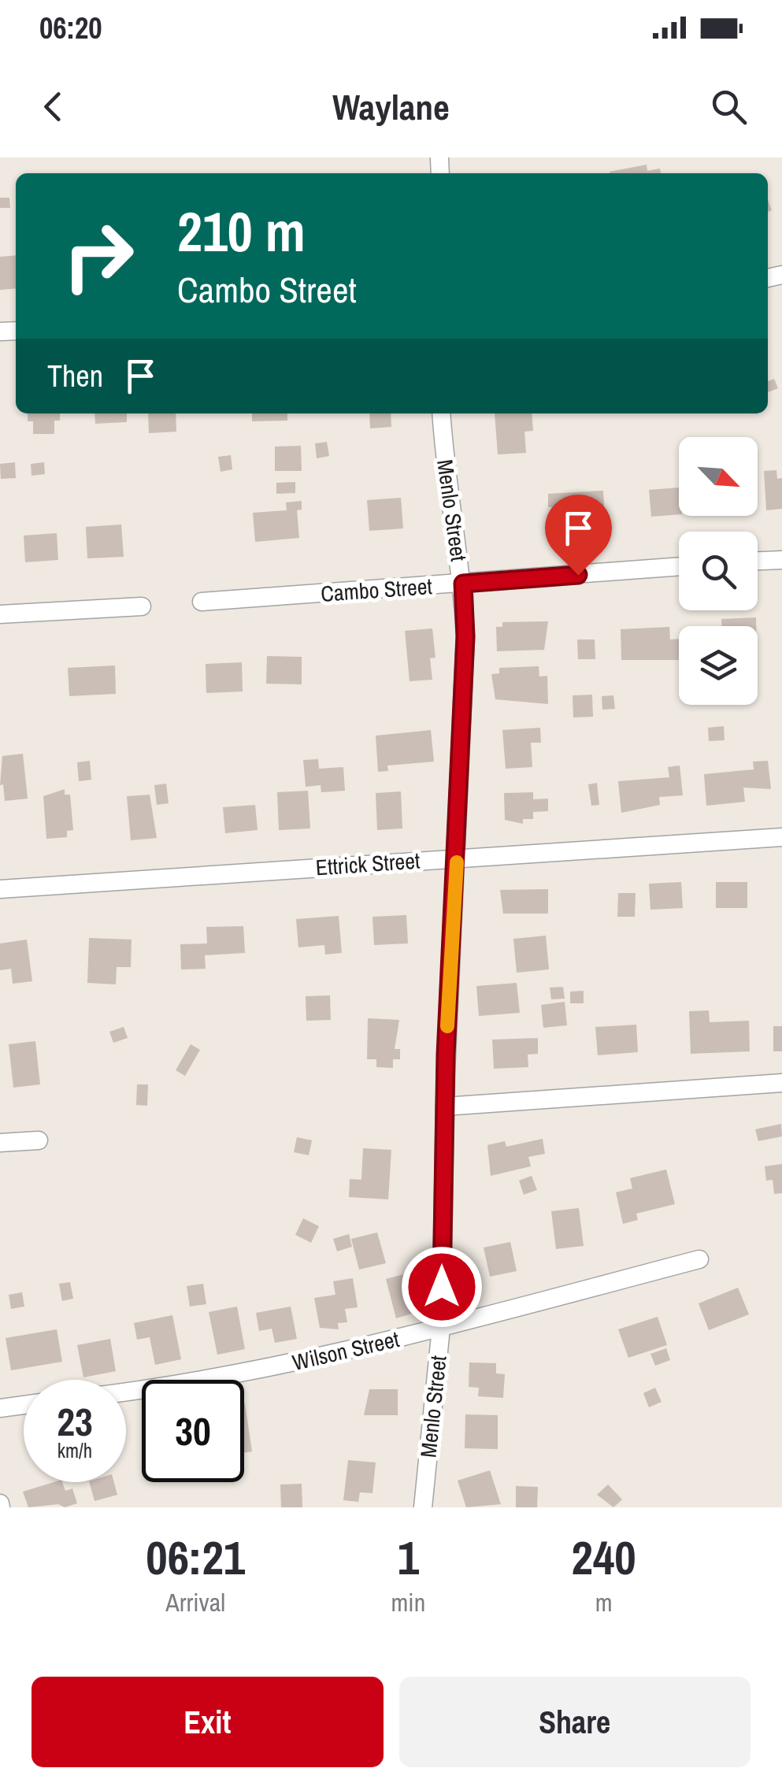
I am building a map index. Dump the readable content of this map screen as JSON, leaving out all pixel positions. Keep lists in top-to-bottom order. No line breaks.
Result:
{"streets":{"street":["Menlo Street","Cambo Street","Ettrick Street","Wilson Street"]},"crossings":[["Menlo Street","Cambo Street"],["Menlo Street","Ettrick Street"],["Menlo Street","Wilson Street"]],"north":"bottom right","page":{"status":"06:20","header":"Waylane","turn":["210 m","Cambo Street"],"then":"Then","speed":"23 km/h","limit":"30","eta":["06:21","Arrival","1","min","240","m"],"buttons":["Exit","Share"]}}
